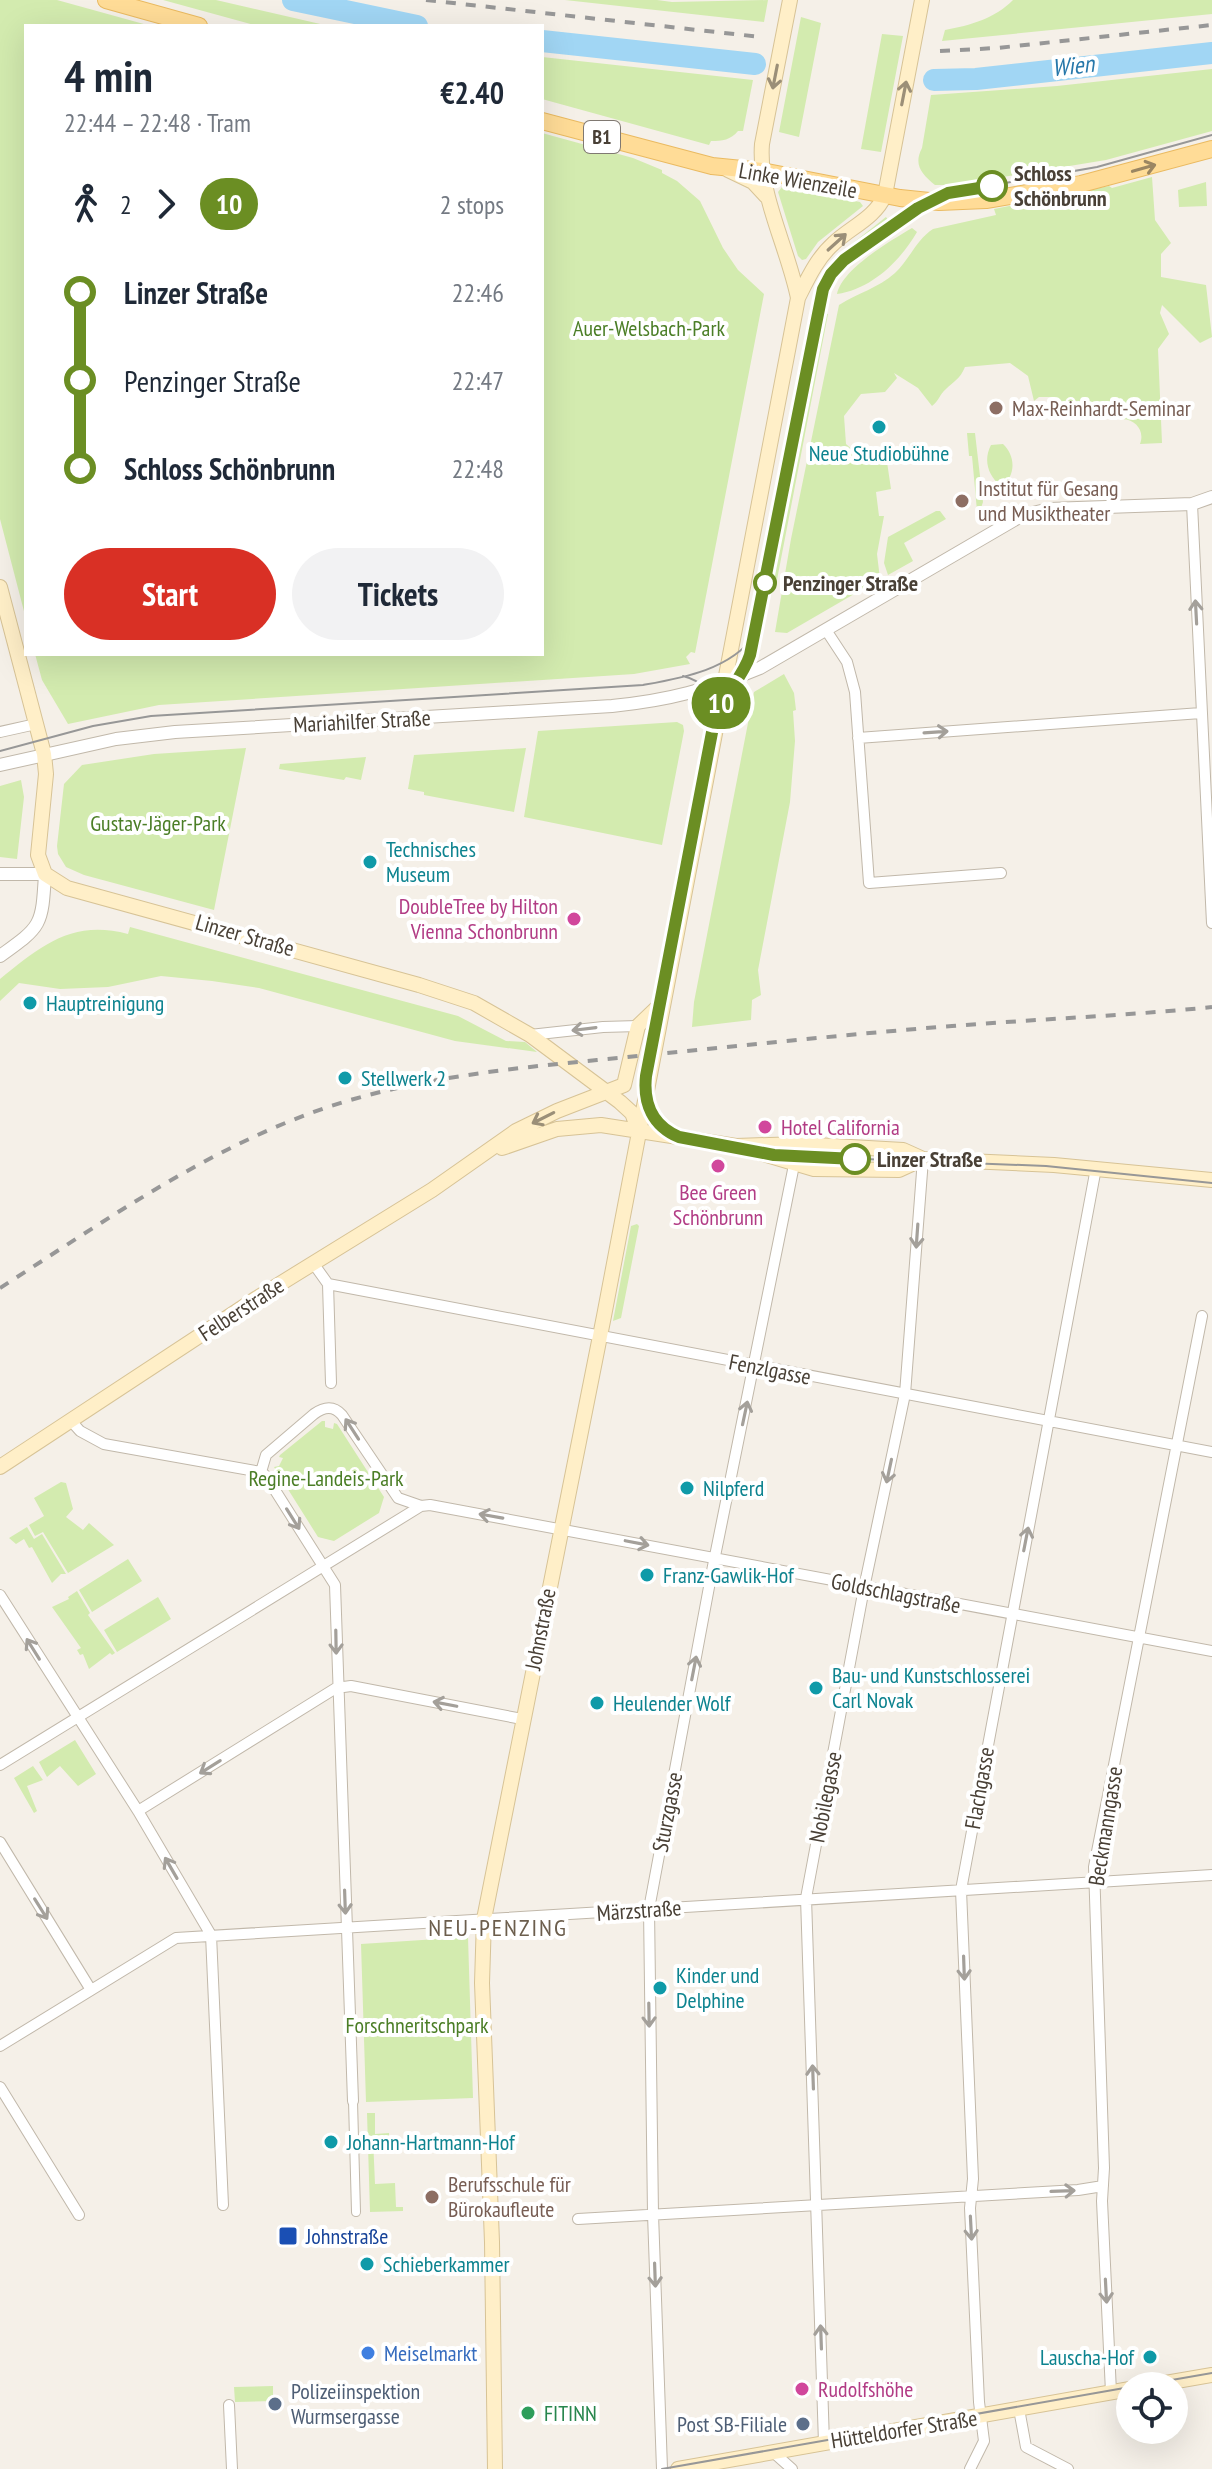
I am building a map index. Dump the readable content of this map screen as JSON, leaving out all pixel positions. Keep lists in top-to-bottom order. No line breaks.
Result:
{"streets":{"main road":["B1","Linke Wienzeile","Linzer Straße","Felberstraße","Johnstraße","Hütteldorfer Straße"],"street":["Mariahilfer Straße","Fenzlgasse","Goldschlagstraße","Flachgasse","Nobilegasse","Sturzgasse","Beckmanngasse","Märzstraße"]},"crossings":[["B1","Linke Wienzeile"],["Mariahilfer Straße","Johnstraße"],["Linzer Straße","Felberstraße"],["Linzer Straße","Johnstraße"],["Felberstraße","Johnstraße"],["Fenzlgasse","Johnstraße"],["Fenzlgasse","Flachgasse"],["Fenzlgasse","Nobilegasse"],["Fenzlgasse","Sturzgasse"],["Fenzlgasse","Beckmanngasse"],["Goldschlagstraße","Johnstraße"],["Goldschlagstraße","Flachgasse"],["Goldschlagstraße","Nobilegasse"],["Goldschlagstraße","Sturzgasse"],["Goldschlagstraße","Beckmanngasse"],["Johnstraße","Märzstraße"],["Flachgasse","Märzstraße"],["Flachgasse","Hütteldorfer Straße"],["Nobilegasse","Märzstraße"],["Nobilegasse","Hütteldorfer Straße"],["Sturzgasse","Märzstraße"],["Beckmanngasse","Märzstraße"],["Beckmanngasse","Hütteldorfer Straße"]],"districts":["NEU-PENZING"],"water":["Wien"],"parks":["Auer-Welsbach-Park","Gustav-Jäger-Park","Regine-Landeis-Park","Forschneritschpark"],"places":{"other":["Schloss Schönbrunn","Max-Reinhardt-Seminar","Neue Studiobühne","Institut für Gesang und Musiktheater","Penzinger Straße","Technisches Museum","DoubleTree by Hilton Vienna Schonbrunn","Hauptreinigung","Stellwerk 2","Hotel California","Linzer Straße","Bee Green Schönbrunn","Nilpferd","Franz-Gawlik-Hof","Bau- und Kunstschlosserei Carl Novak","Heulender Wolf","Kinder und Delphine","Johann-Hartmann-Hof","Berufsschule für Bürokaufleute","Schieberkammer","Meiselmarkt","Lauscha-Hof","Rudolfshöhe","Polizeiinspektion Wurmsergasse","FITINN","Post SB-Filiale"],"transit":["Johnstraße"]},"lines":["tram line 10"],"page":{"on_map":"10","heading":["4 min","22:44 – 22:48 · Tram","€2.40"],"legs":["2","10","2 stops"],"list":[{"name":"Linzer Straße","value":"22:46"},{"name":"Penzinger Straße","value":"22:47"},{"name":"Schloss Schönbrunn","value":"22:48"}],"buttons":["Start","Tickets"]}}
